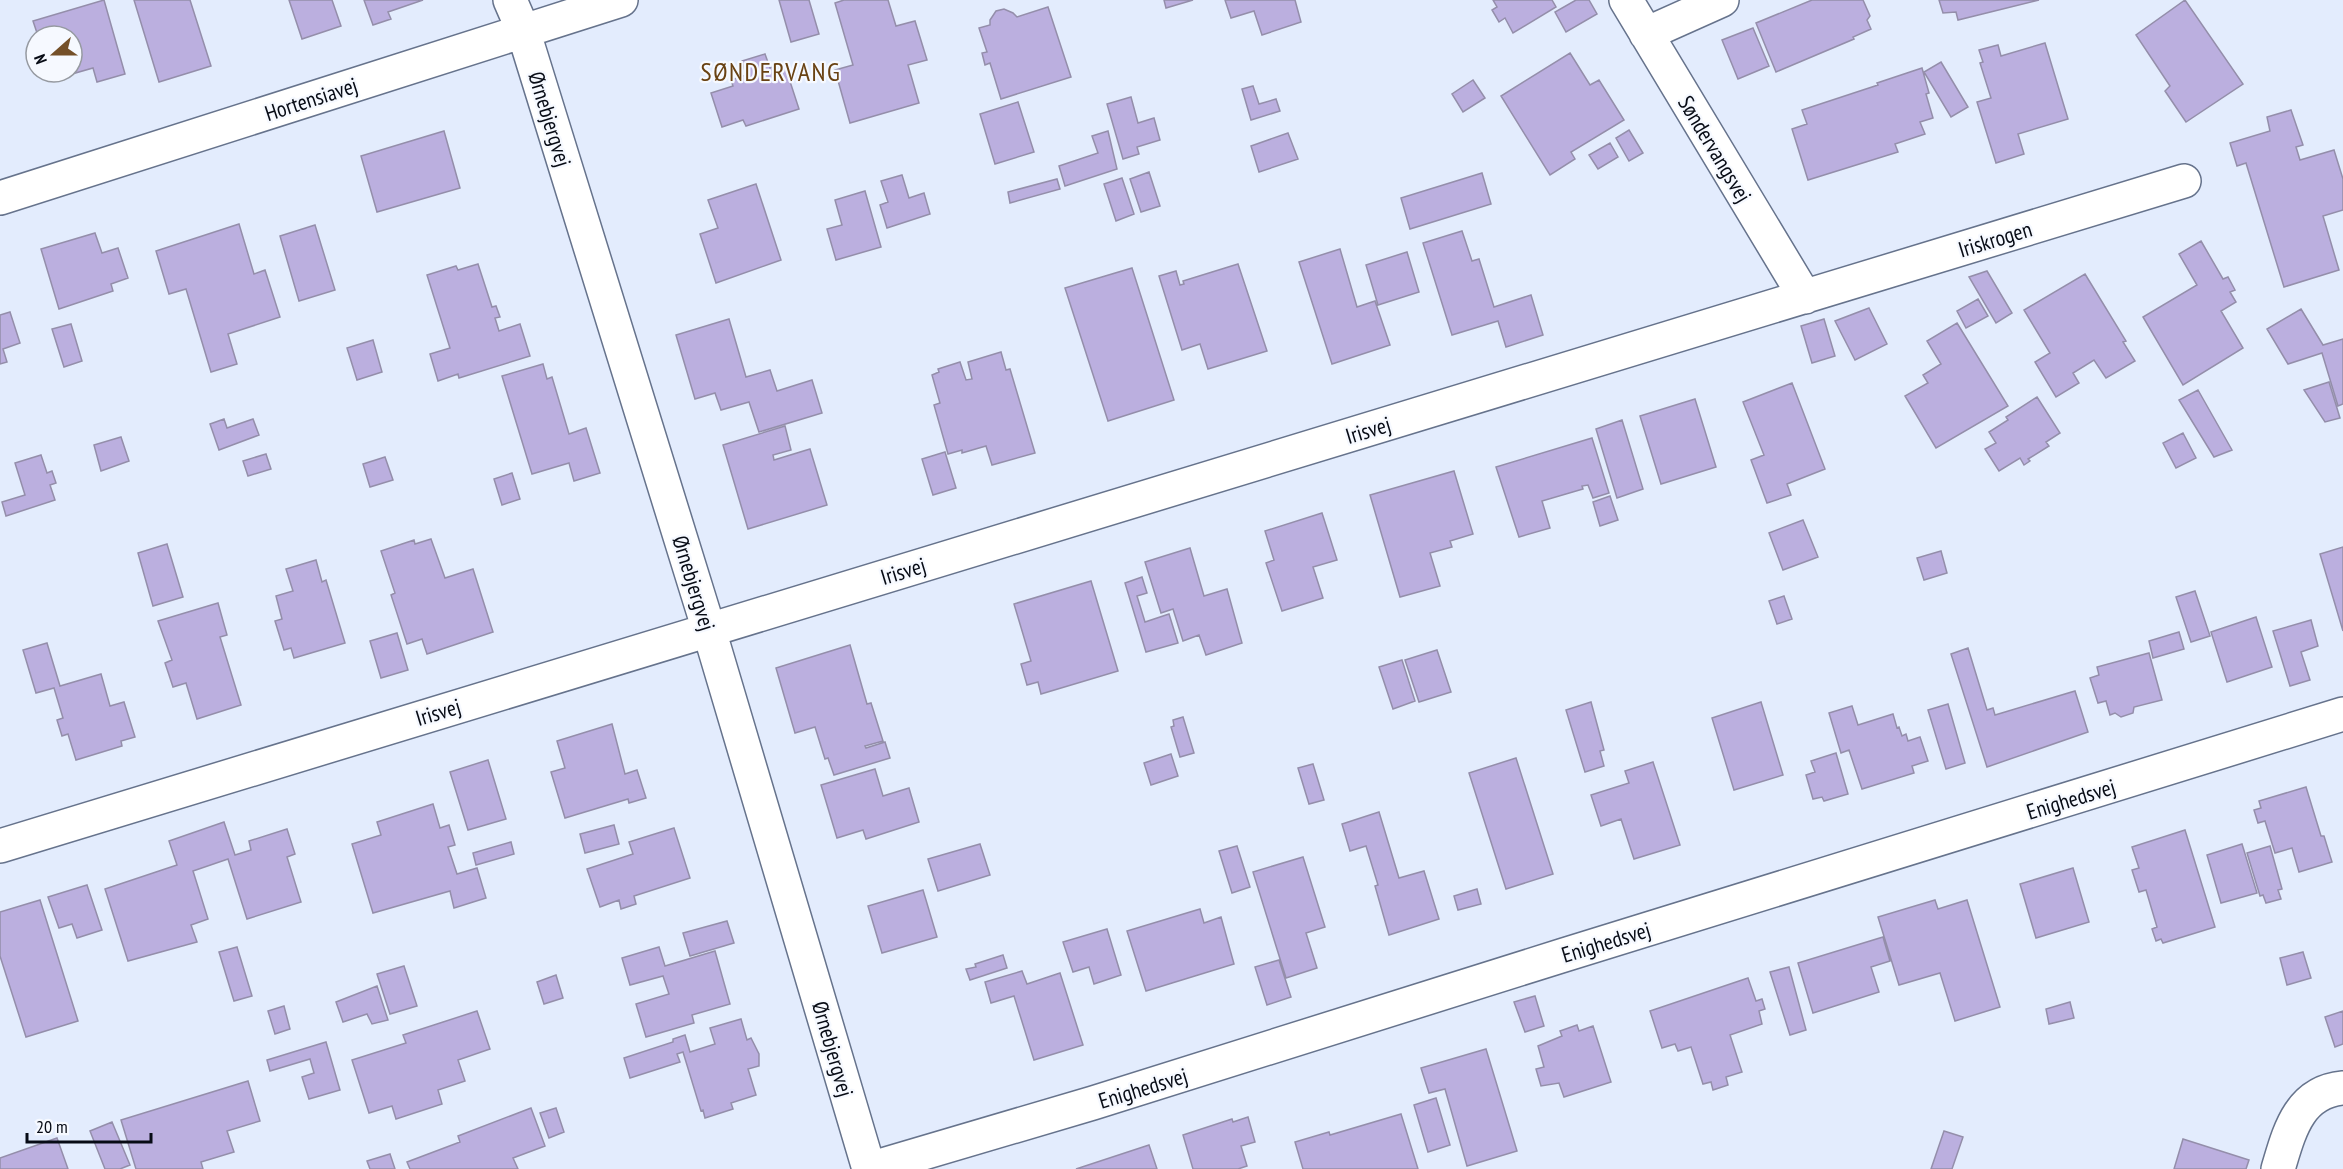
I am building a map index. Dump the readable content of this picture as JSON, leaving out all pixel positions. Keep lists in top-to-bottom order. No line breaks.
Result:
{"streets":{"street":["Hortensiavej","Ørnebjergvej","Søndervangsvej","Iriskrogen","Irisvej","Enighedsvej"]},"crossings":[["Hortensiavej","Ørnebjergvej"],["Ørnebjergvej","Irisvej"],["Ørnebjergvej","Enighedsvej"],["Søndervangsvej","Iriskrogen"],["Søndervangsvej","Irisvej"],["Iriskrogen","Irisvej"]],"districts":["SØNDERVANG"],"scale_bar":"20 m","north":"left"}
